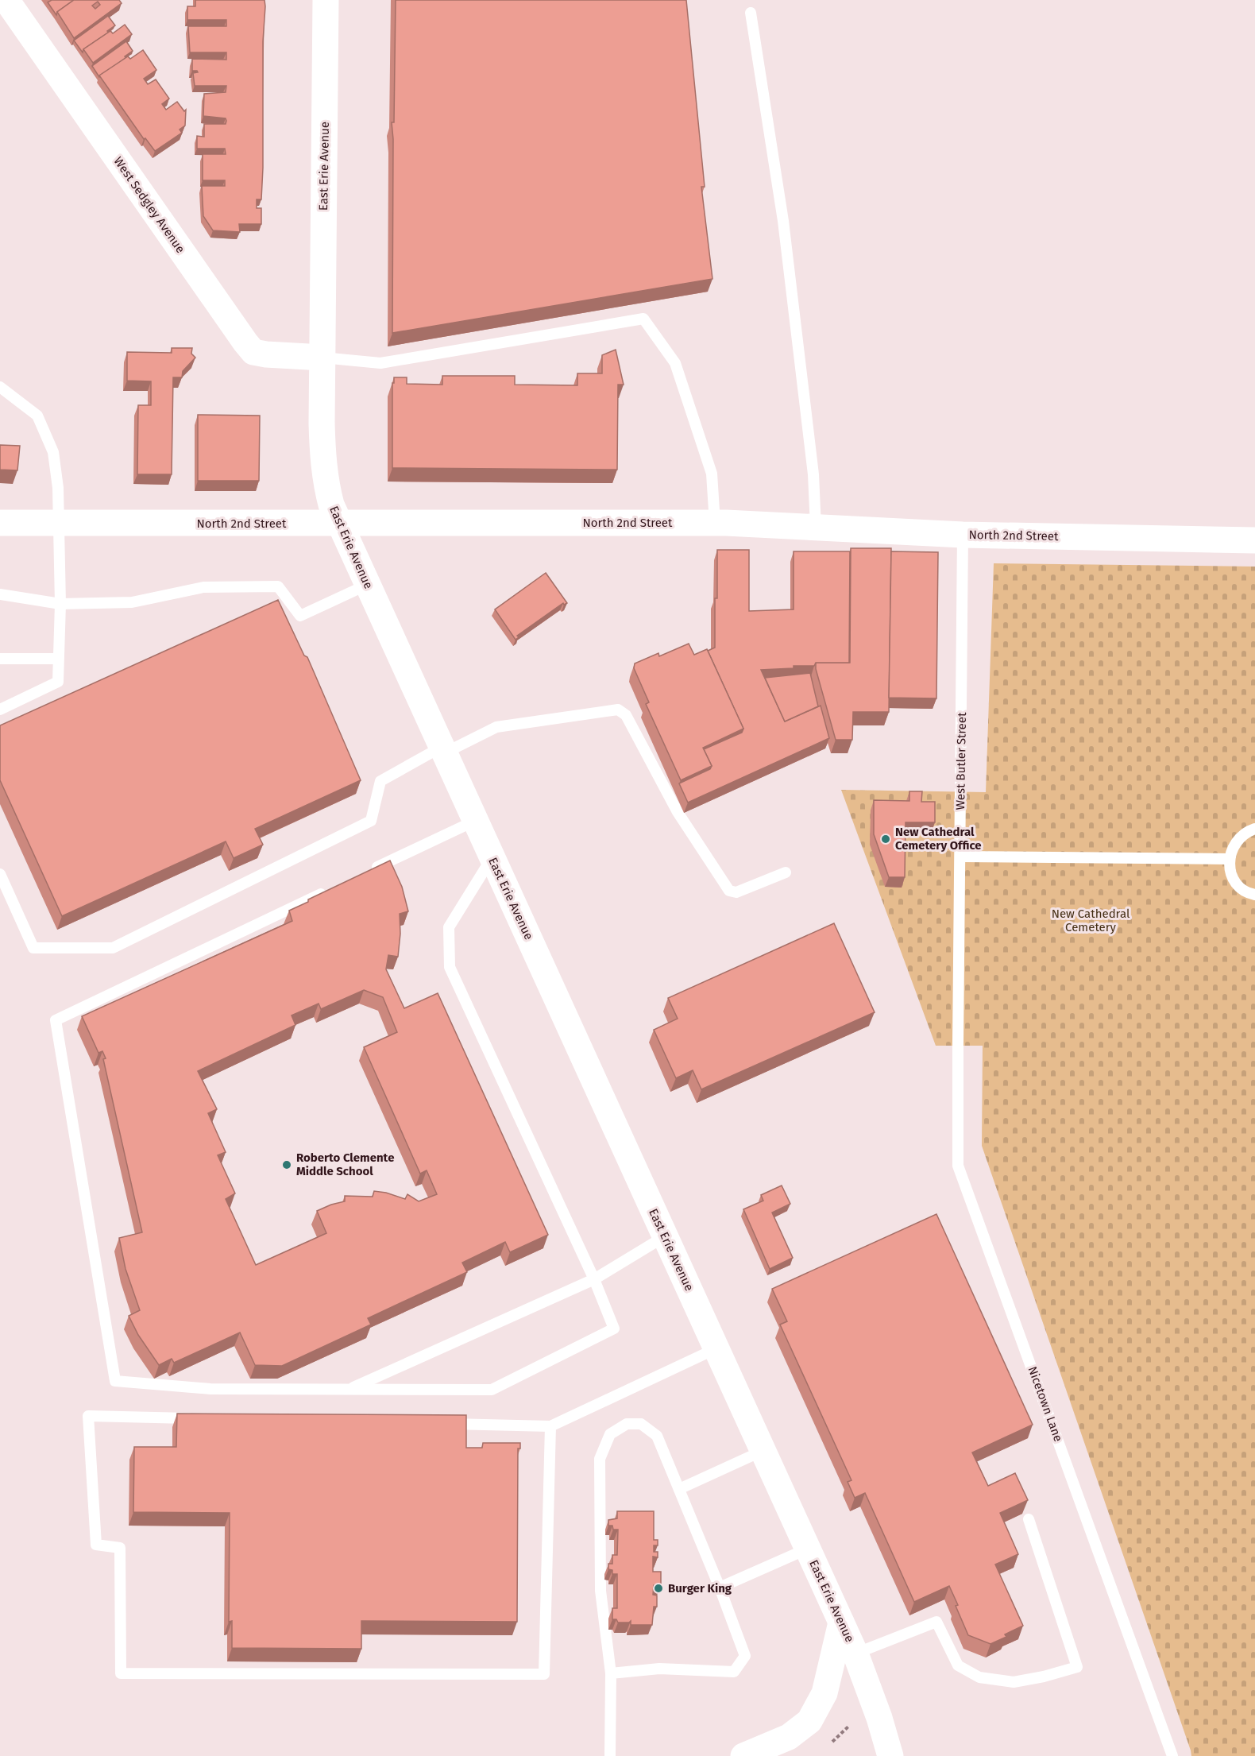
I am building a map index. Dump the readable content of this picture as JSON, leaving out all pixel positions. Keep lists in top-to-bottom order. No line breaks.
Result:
{"streets":{"main road":["East Erie Avenue","West Sedgley Avenue","North 2nd Street"],"lane":["West Butler Street","Nicetown Lane"]},"crossings":[["East Erie Avenue","West Sedgley Avenue"],["East Erie Avenue","North 2nd Street"],["North 2nd Street","West Butler Street"],["West Butler Street","Nicetown Lane"]],"parks":["New Cathedral Cemetery"],"places":["New Cathedral Cemetery Office","Roberto Clemente Middle School","Burger King"]}
